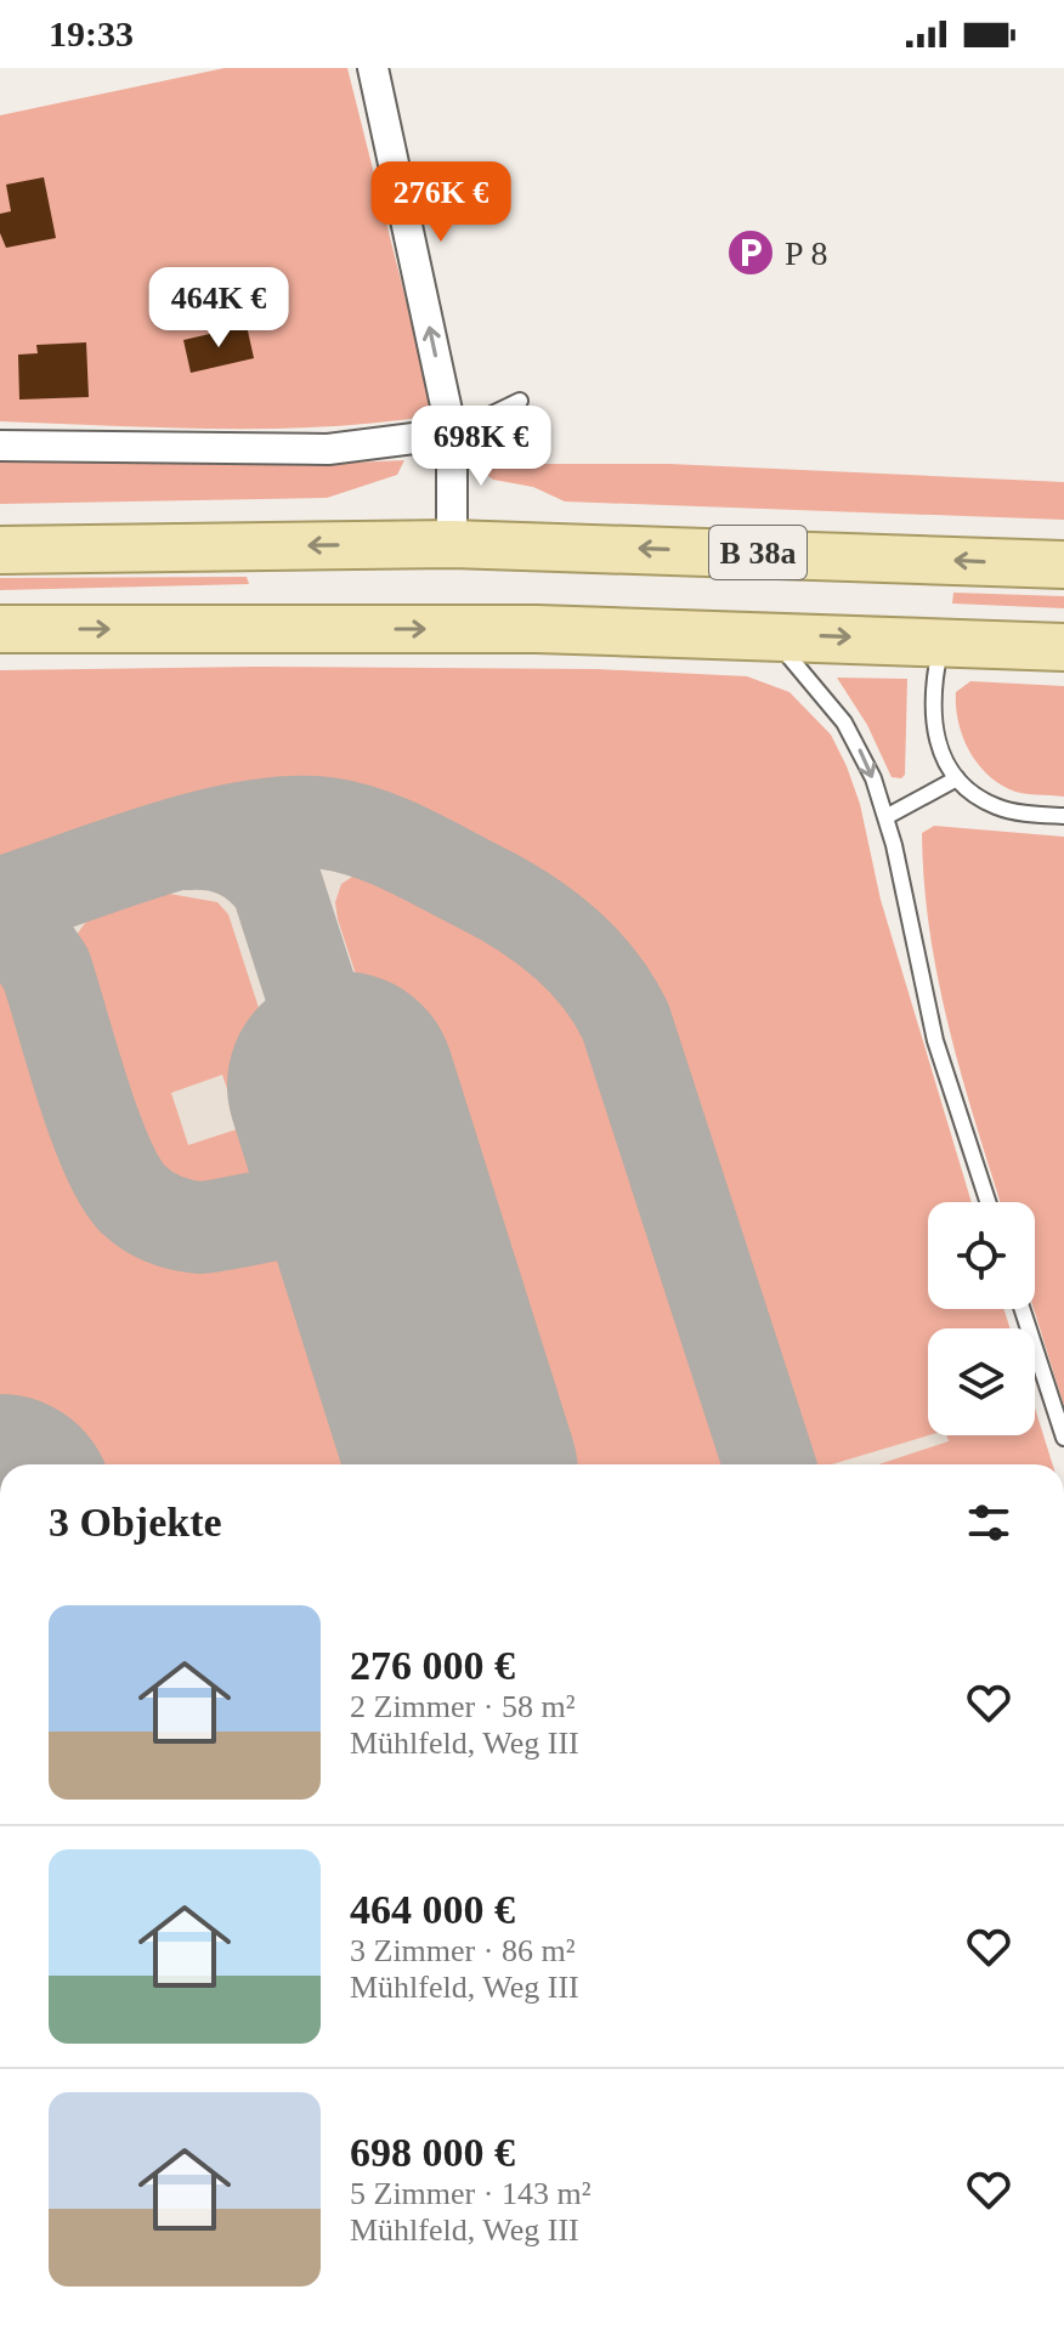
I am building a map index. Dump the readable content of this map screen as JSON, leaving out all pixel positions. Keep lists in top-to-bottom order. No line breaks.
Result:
{"streets":{"main road":["B 38a"]},"places":{"parking":["P 8"]},"page":{"status":"19:33","price":["276K €","464K €","698K €"],"heading":"3 Objekte","list":[{"name":"276 000 €","note":"2 Zimmer · 58 m² · Mühlfeld, Weg III"},{"name":"464 000 €","note":"3 Zimmer · 86 m² · Mühlfeld, Weg III"},{"name":"698 000 €","note":"5 Zimmer · 143 m² · Mühlfeld, Weg III"}]}}
